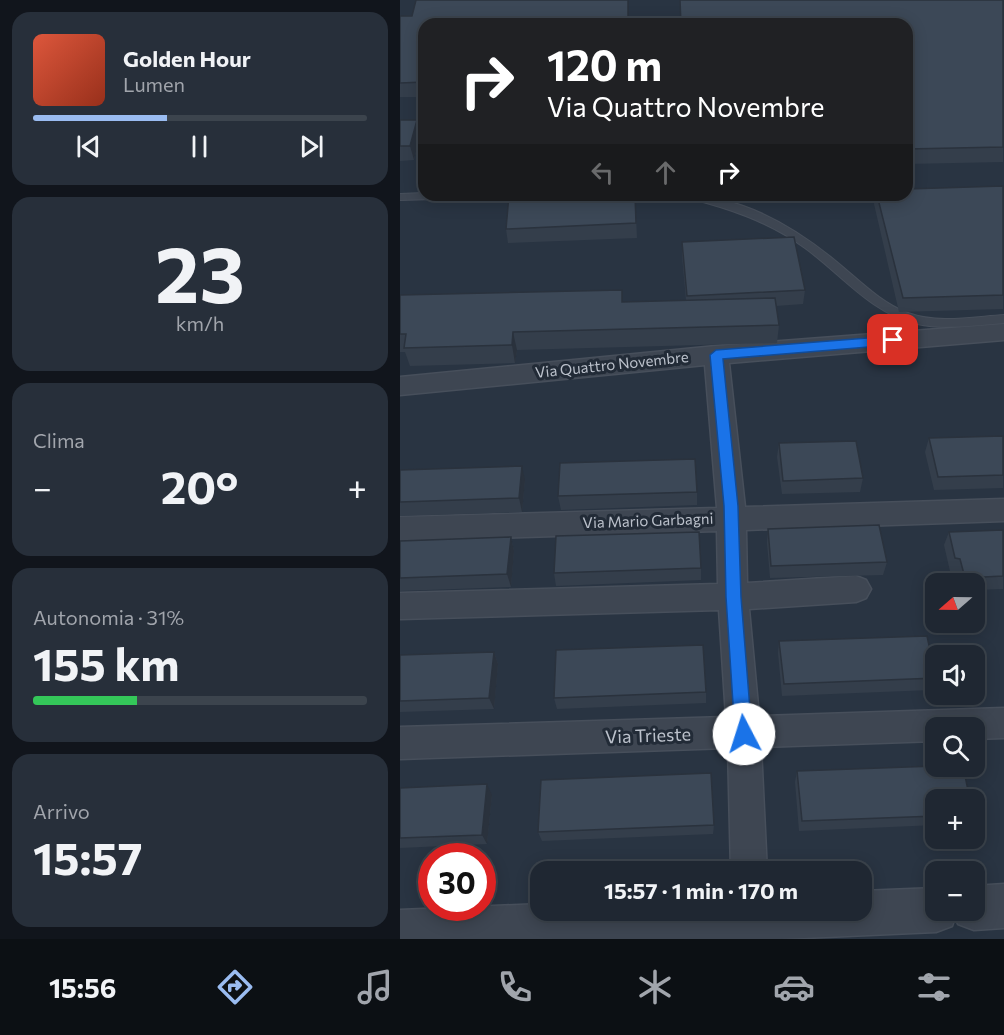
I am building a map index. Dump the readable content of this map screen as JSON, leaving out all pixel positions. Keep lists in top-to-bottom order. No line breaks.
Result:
{"streets":{"street":["Via Quattro Novembre","Via Mario Garbagni","Via Trieste"]},"north":"left","page":{"turn":["120 m","Via Quattro Novembre"],"song":["Golden Hour","Lumen"],"tile":[["23","km/h"],"Clima",["Autonomia · 31%","155 km"],["Arrivo","15:57"]],"heat":["−","20°","+"],"map_buttons":["+","−"],"limit":"30","trip":"15:57 · 1 min · 170 m","tabs":"15:56"}}
